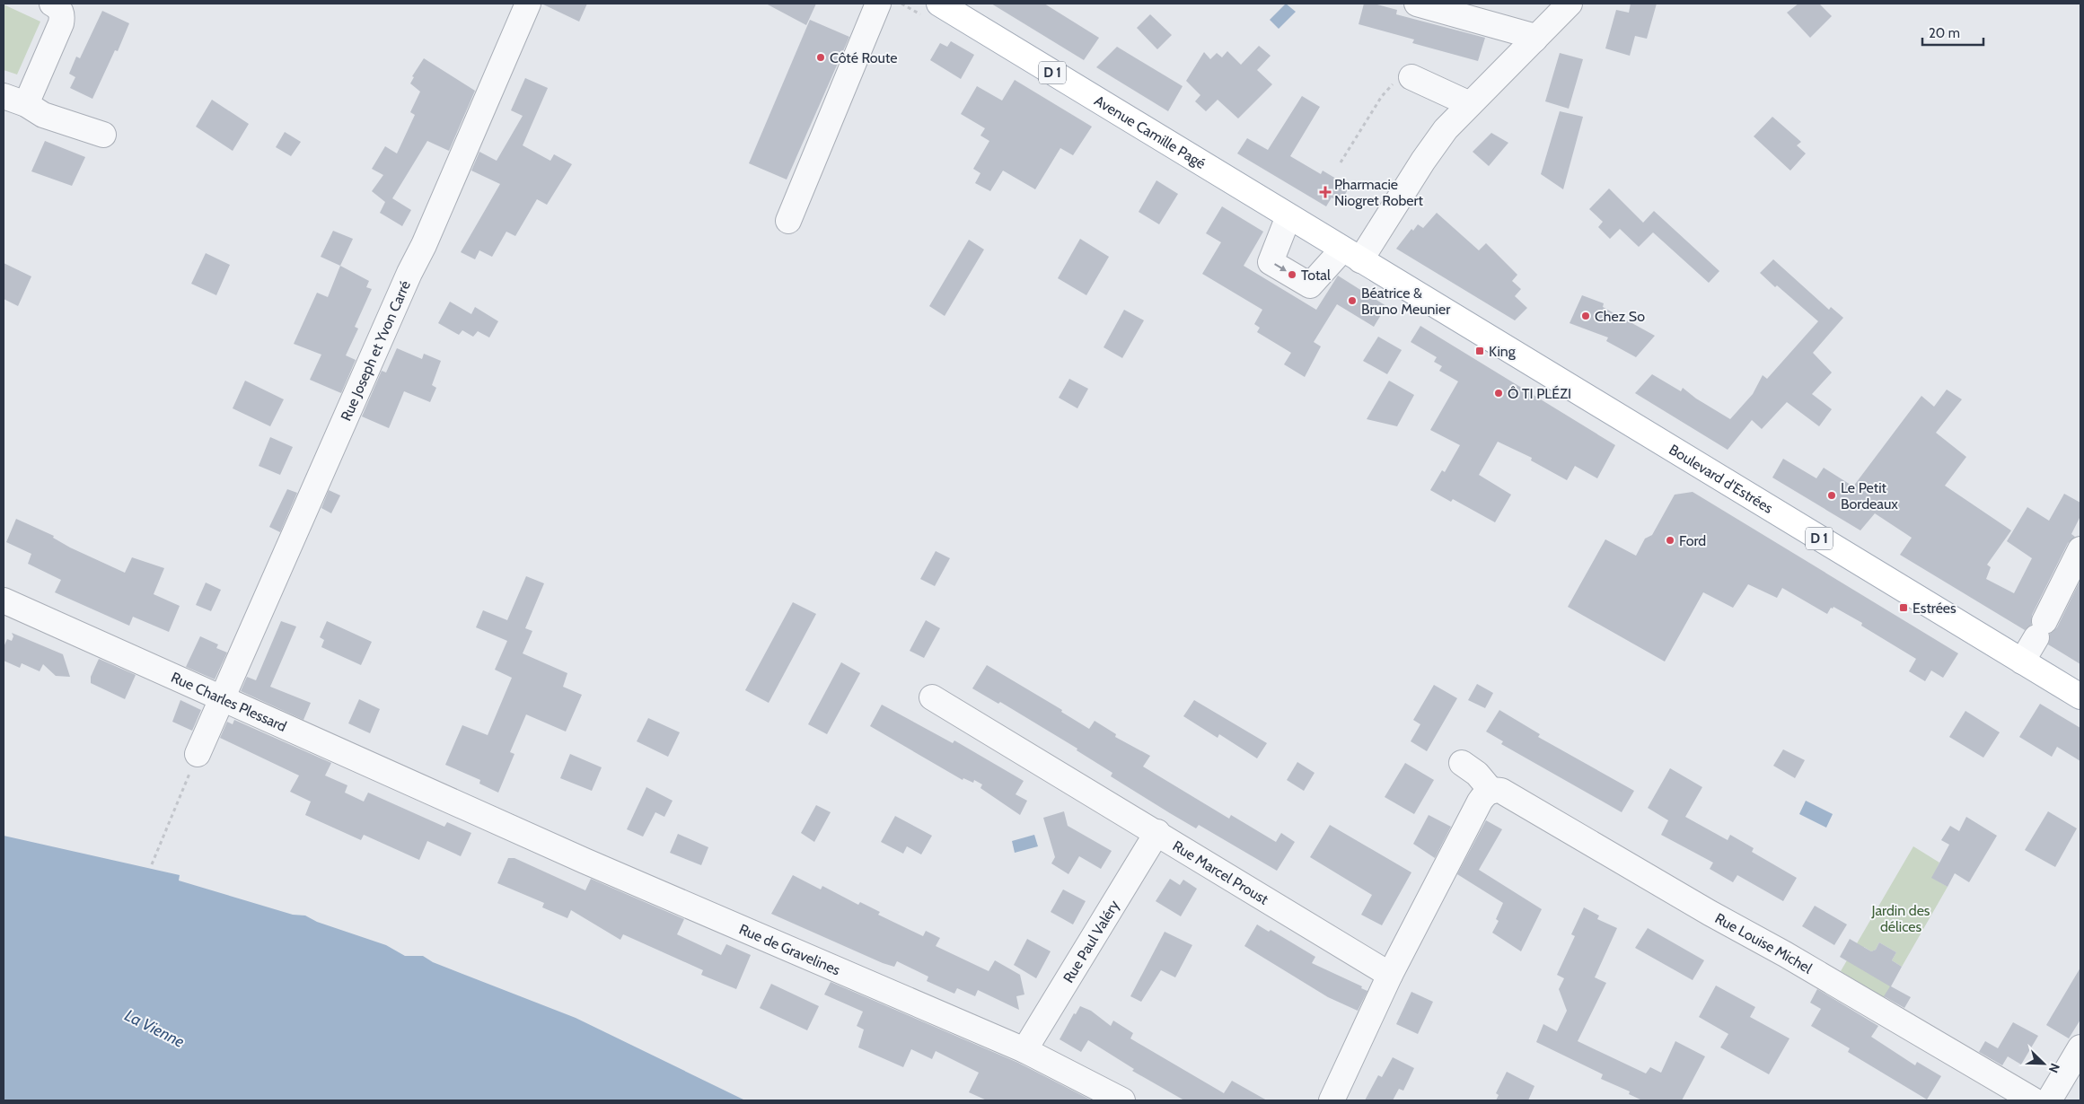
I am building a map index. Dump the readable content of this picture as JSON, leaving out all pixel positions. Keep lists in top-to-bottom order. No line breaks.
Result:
{"streets":{"main road":["D 1","Avenue Camille Pagé","Boulevard d'Estrées"],"street":["Rue Joseph et Yvon Carré","Rue Charles Plessard","Rue Marcel Proust","Rue Paul Valéry","Rue Louise Michel","Rue de Gravelines"]},"crossings":[["Avenue Camille Pagé","Boulevard d'Estrées"],["Rue Joseph et Yvon Carré","Rue Charles Plessard"],["Rue Charles Plessard","Rue de Gravelines"],["Rue Marcel Proust","Rue Paul Valéry"],["Rue Paul Valéry","Rue de Gravelines"]],"water":["La Vienne"],"parks":["Jardin des délices"],"places":{"other":["Côté Route","Total","Béatrice & Bruno Meunier","Chez So","Ô TI PLÉZI","Le Petit Bordeaux","Ford"],"health":["Pharmacie Niogret Robert"],"transit":["King","Estrées"]},"scale_bar":"20 m","north":"bottom right"}
